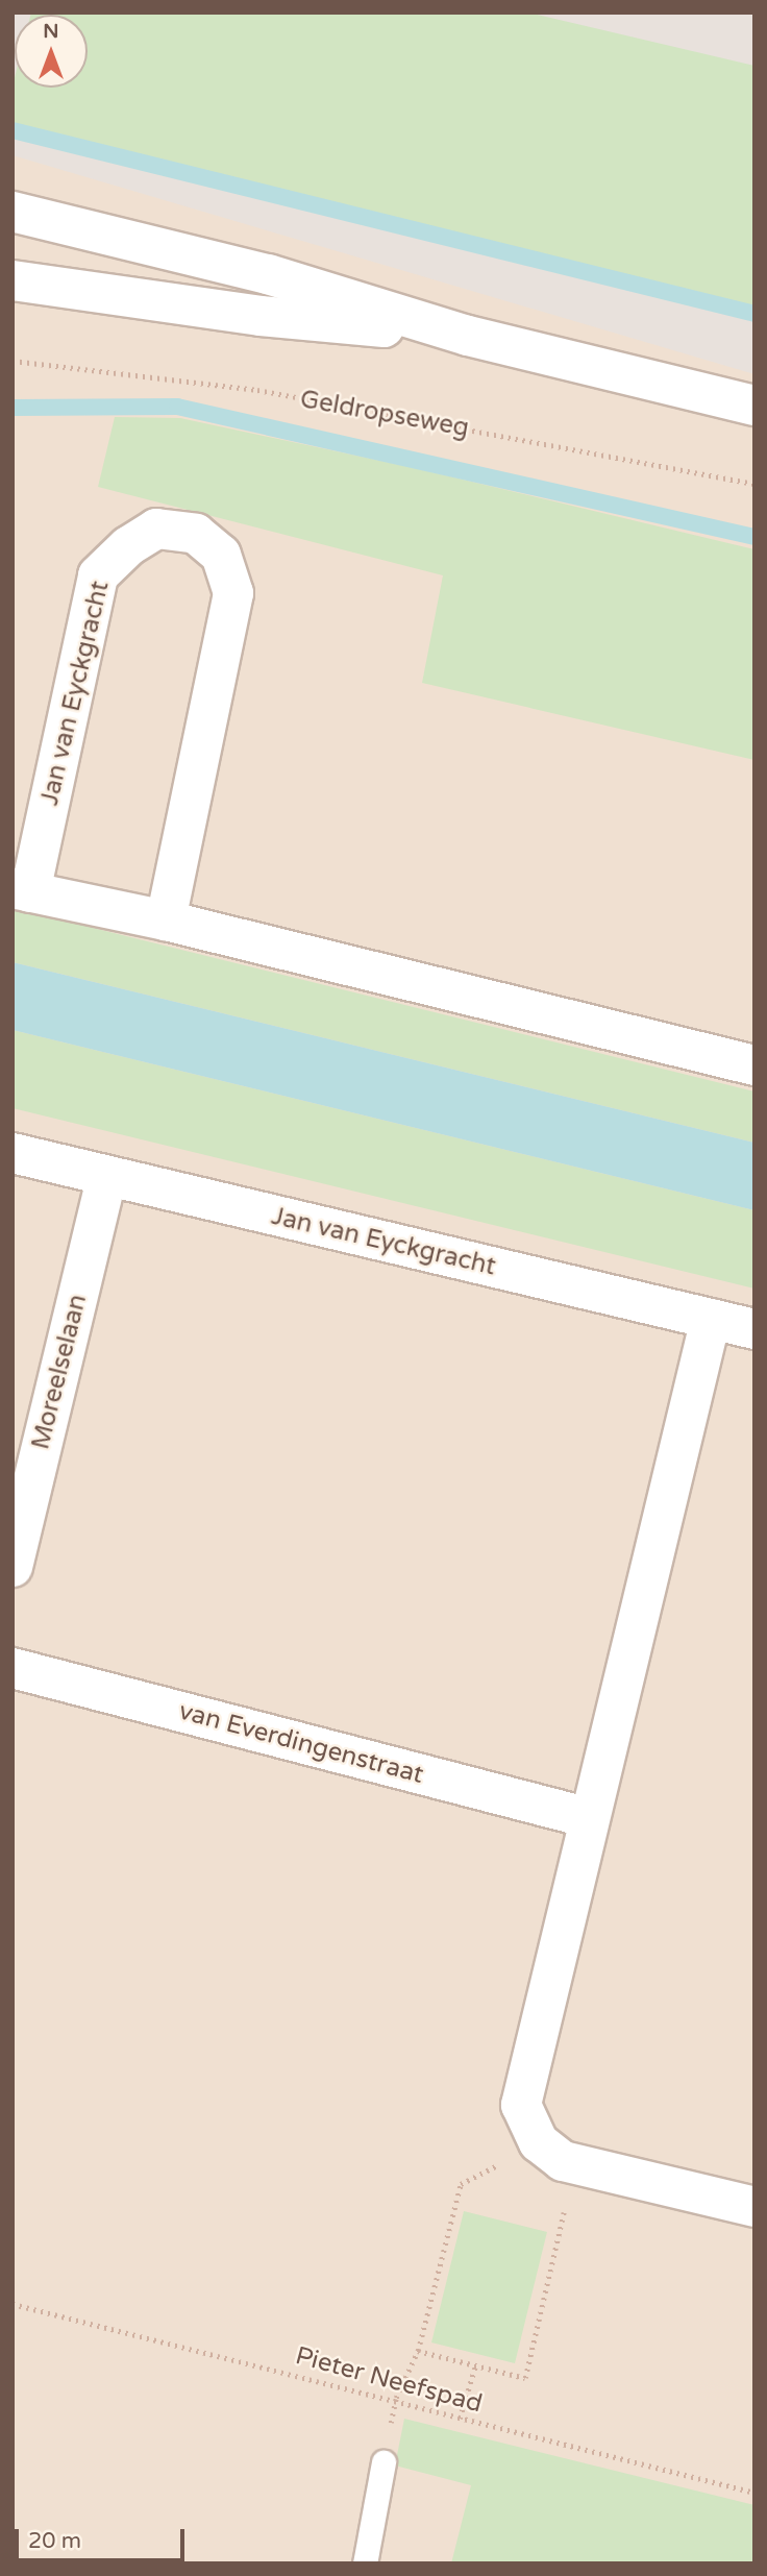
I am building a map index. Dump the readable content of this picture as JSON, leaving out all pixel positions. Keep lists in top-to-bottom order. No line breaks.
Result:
{"streets":{"street":["Jan van Eyckgracht","Moreelselaan","van Everdingenstraat"],"path":["Geldropseweg","Pieter Neefspad"]},"crossings":[["Jan van Eyckgracht","Moreelselaan"]],"scale_bar":"20 m","north":"top"}
